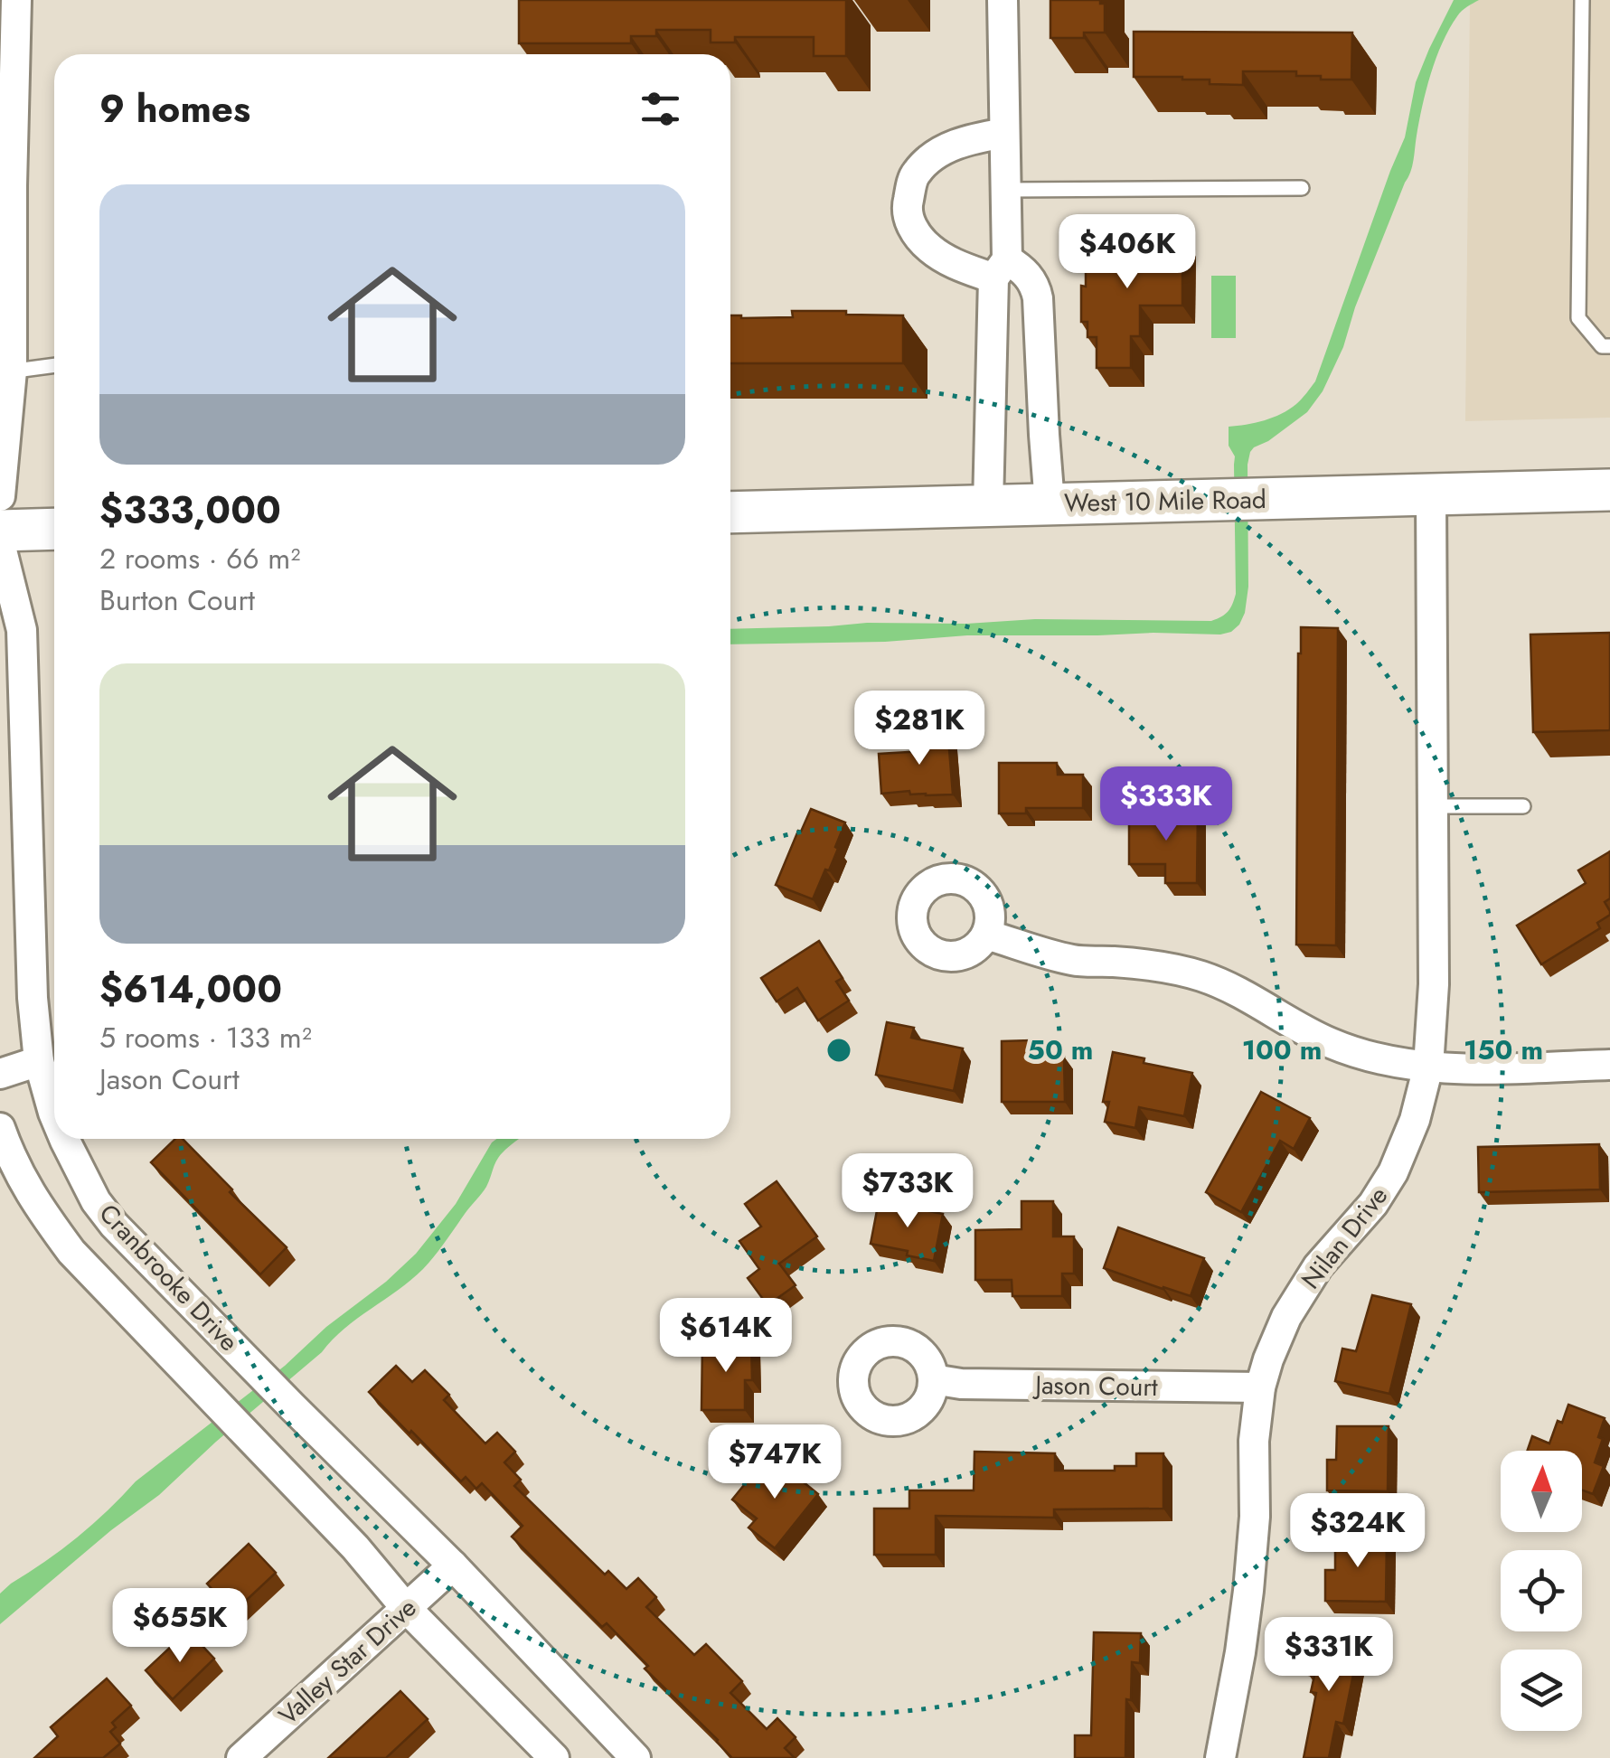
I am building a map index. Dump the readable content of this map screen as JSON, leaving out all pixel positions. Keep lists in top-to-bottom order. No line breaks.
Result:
{"streets":{"main road":["West 10 Mile Road"],"street":["Nilan Drive","Cranbrooke Drive","Jason Court","Valley Star Drive"]},"crossings":[["West 10 Mile Road","Nilan Drive"],["Nilan Drive","Jason Court"],["Cranbrooke Drive","Valley Star Drive"]],"north":"top","page":{"heading":"9 homes","list":[{"name":"$333,000","note":"2 rooms · 66 m² · Burton Court"},{"name":"$614,000","note":"5 rooms · 133 m² · Jason Court"}],"price":["$406K","$281K","$333K","$733K","$614K","$747K","$324K","$655K","$331K"]},"rings":["50 m","100 m","150 m"]}
